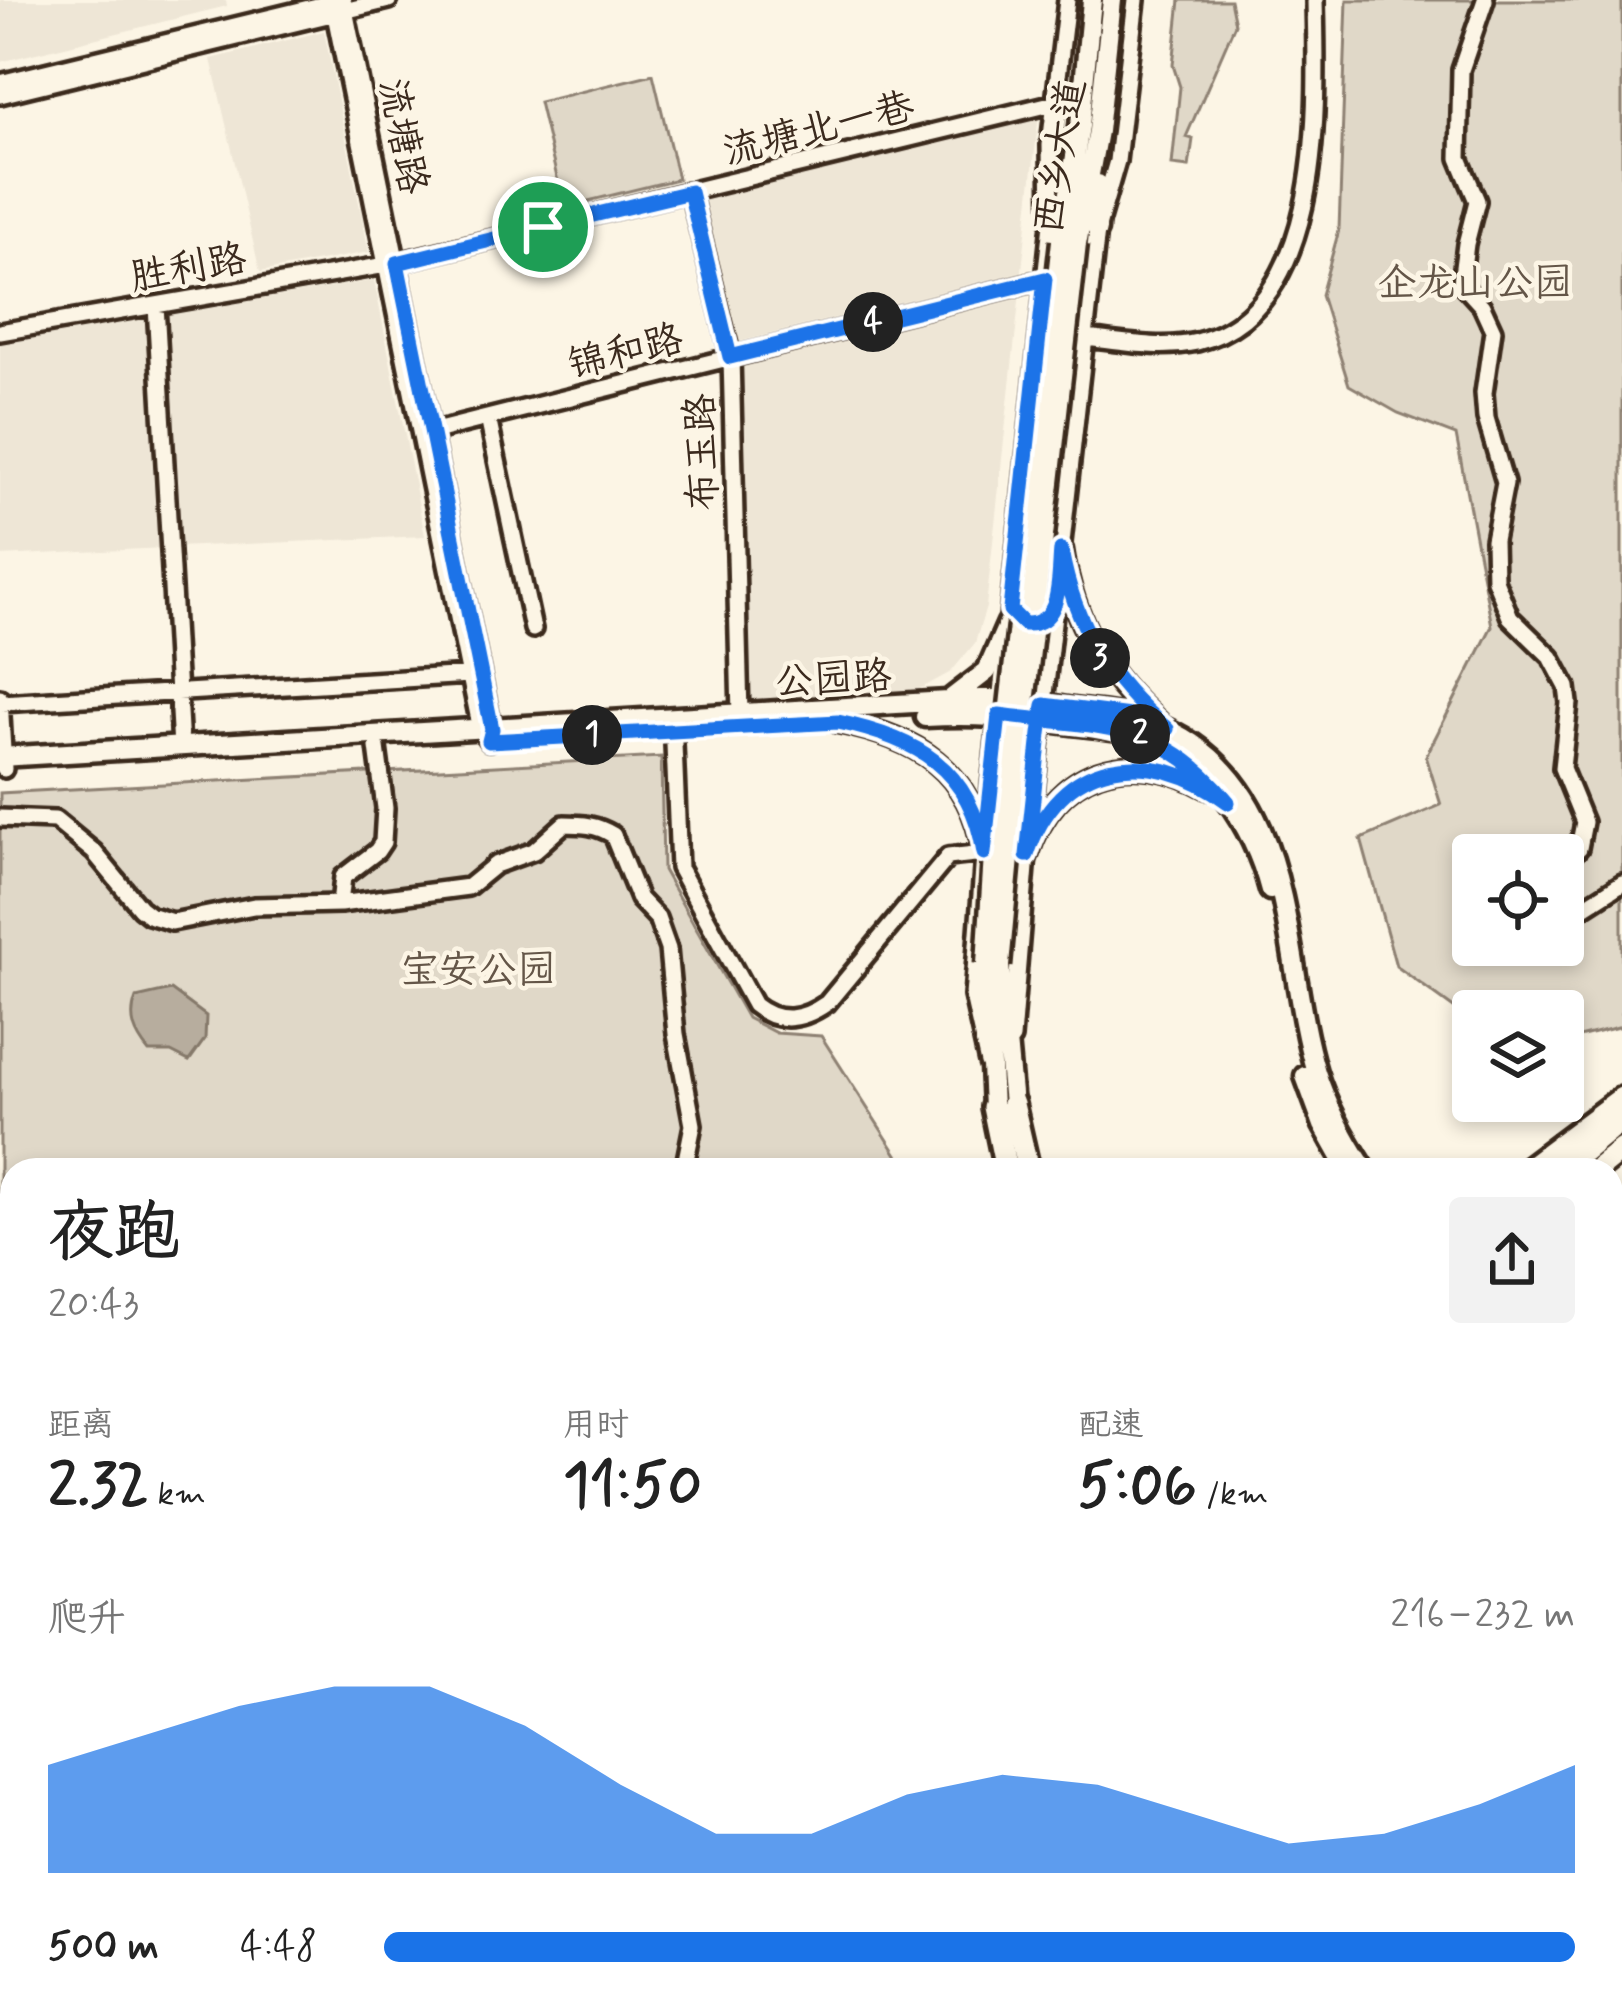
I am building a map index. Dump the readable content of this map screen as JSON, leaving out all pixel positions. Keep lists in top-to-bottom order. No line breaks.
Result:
{"streets":{"main road":["西乡大道","公园路"],"street":["流塘北一巷","流塘路","胜利路","锦和路","布玉路"]},"crossings":[["流塘北一巷","流塘路"],["流塘北一巷","胜利路"],["流塘北一巷","布玉路"],["流塘路","胜利路"],["流塘路","锦和路"],["流塘路","公园路"],["锦和路","布玉路"],["布玉路","公园路"]],"parks":["企龙山公园","宝安公园"],"page":{"pins":["4","3","2","1"],"heading":["夜跑","20:43"],"stats":[["距离","2.32 km"],["用时","11:50"],["配速","5:06 /km"]],"chart":["爬升","216–232 m"],"list":[{"name":"500 m","note":"4:48"}]}}
